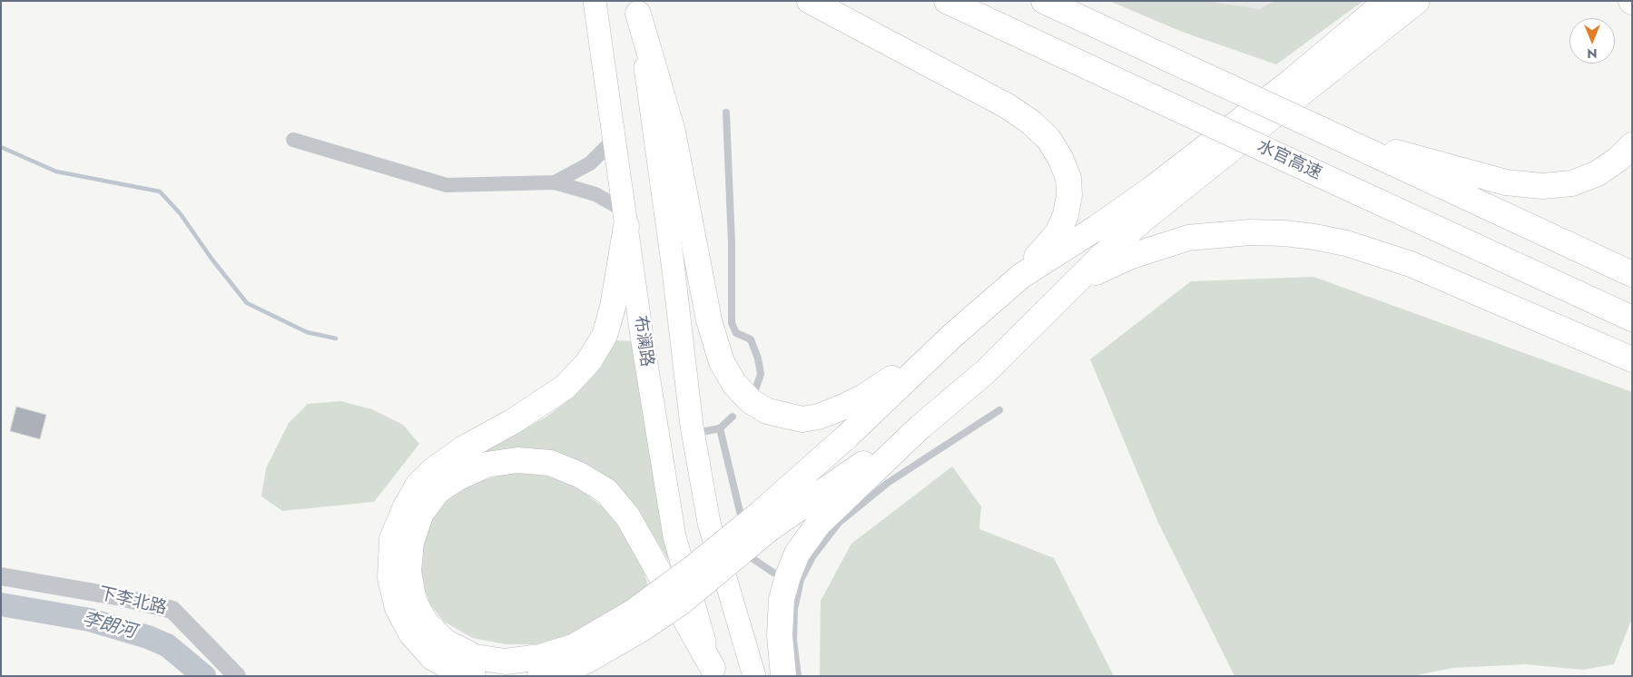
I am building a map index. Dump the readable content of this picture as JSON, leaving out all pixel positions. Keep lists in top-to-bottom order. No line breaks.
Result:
{"streets":{"highway":["水官高速"],"main road":["布澜路"],"street":["下李北路"]},"water":["李朗河"],"north":"bottom"}
